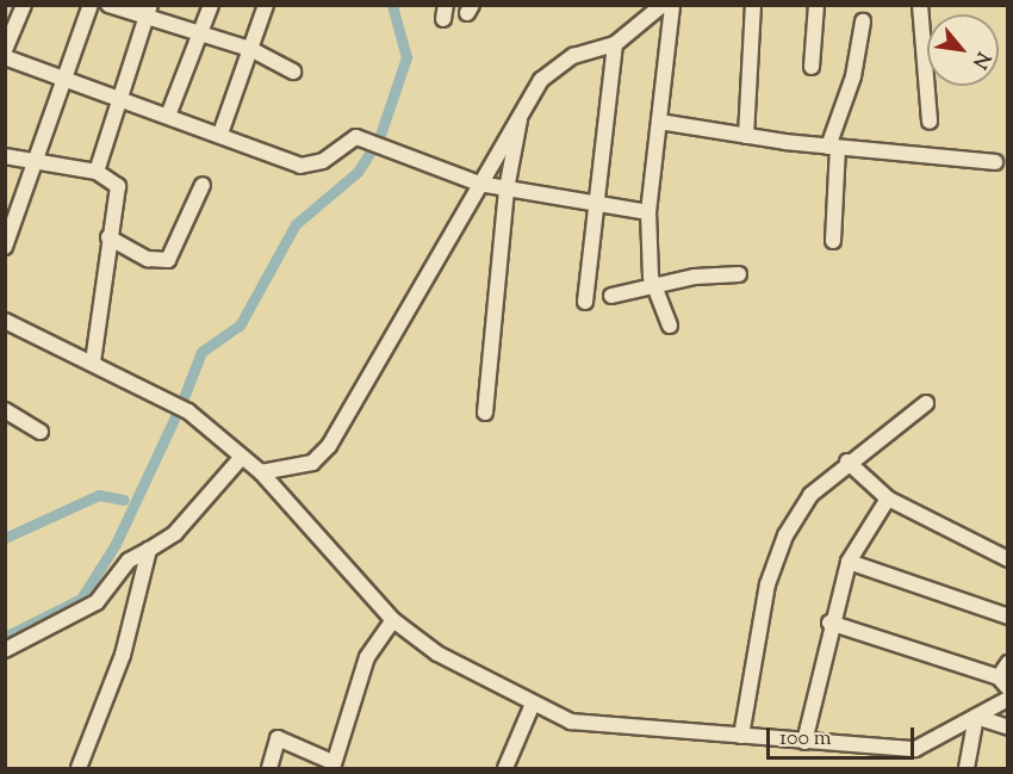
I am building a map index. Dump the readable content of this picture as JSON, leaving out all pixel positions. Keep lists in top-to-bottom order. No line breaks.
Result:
{"scale_bar":"100 m","north":"bottom right"}
